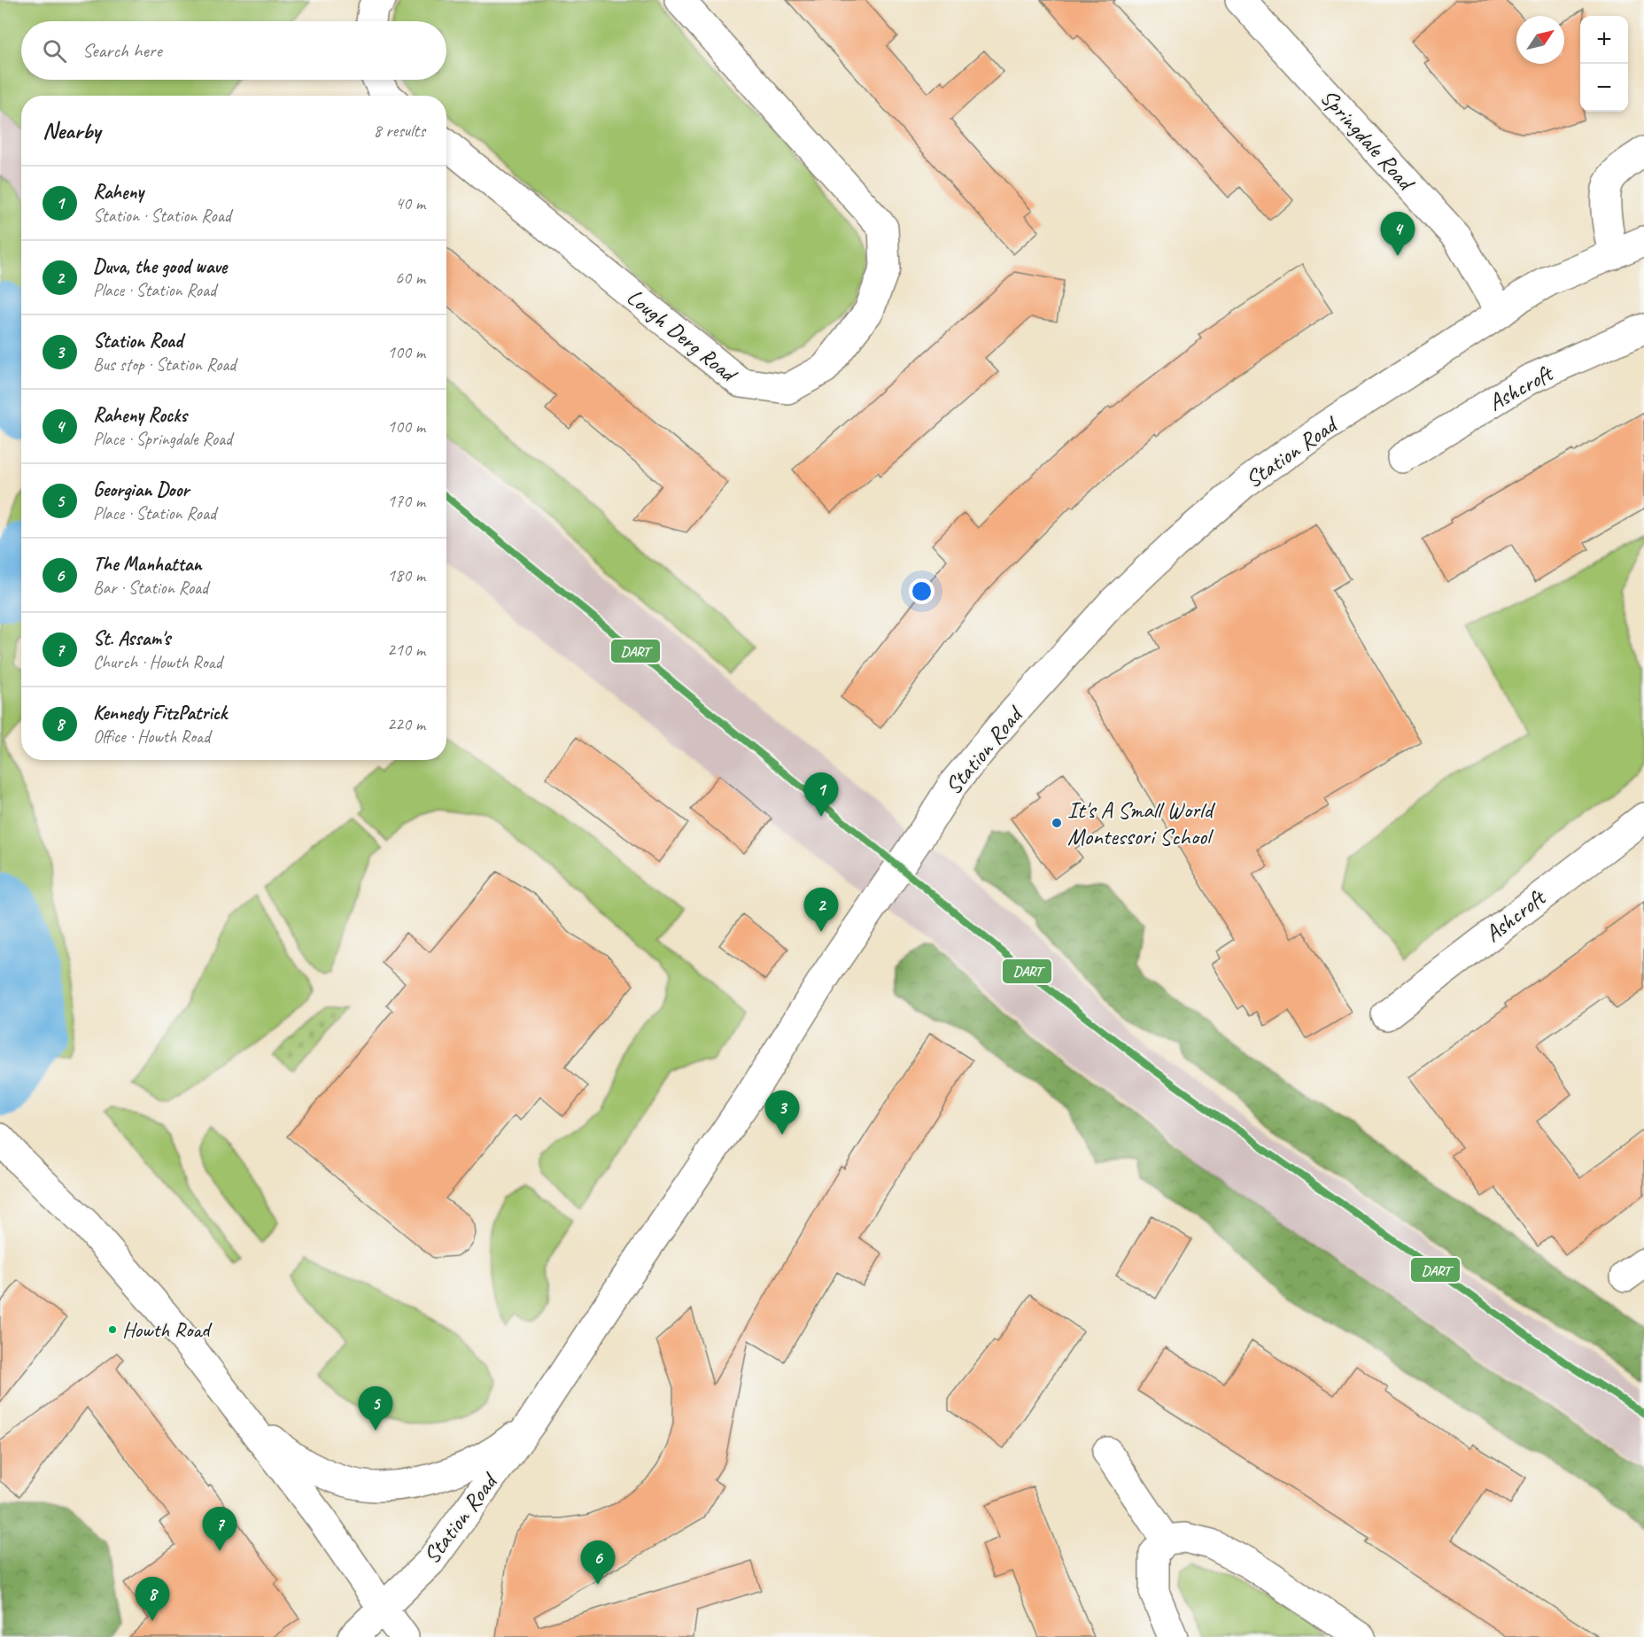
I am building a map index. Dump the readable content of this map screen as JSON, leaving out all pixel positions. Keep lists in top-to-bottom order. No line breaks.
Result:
{"streets":{"main road":["Springdale Road","Lough Derg Road","Ashcroft","Station Road"]},"crossings":[["Springdale Road","Station Road"]],"places":["It's A Small World Montessori School","Howth Road"],"lines":["transit line DART"],"north":"top right","page":{"map_buttons":["+","−"],"search":"Search here","heading":["Nearby","8 results"],"list":[{"mark":"1","name":"Raheny","note":"Station · Station Road","value":"40 m"},{"mark":"2","name":"Duva, the good wave","note":"Place · Station Road","value":"60 m"},{"mark":"3","name":"Station Road","note":"Bus stop · Station Road","value":"100 m"},{"mark":"4","name":"Raheny Rocks","note":"Place · Springdale Road","value":"100 m"},{"mark":"5","name":"Georgian Door","note":"Place · Station Road","value":"170 m"},{"mark":"6","name":"The Manhattan","note":"Bar · Station Road","value":"180 m"},{"mark":"7","name":"St. Assam's","note":"Church · Howth Road","value":"210 m"},{"mark":"8","name":"Kennedy FitzPatrick","note":"Office · Howth Road","value":"220 m"}],"pins":["4","1","2","3","5","7","6","8"]}}
